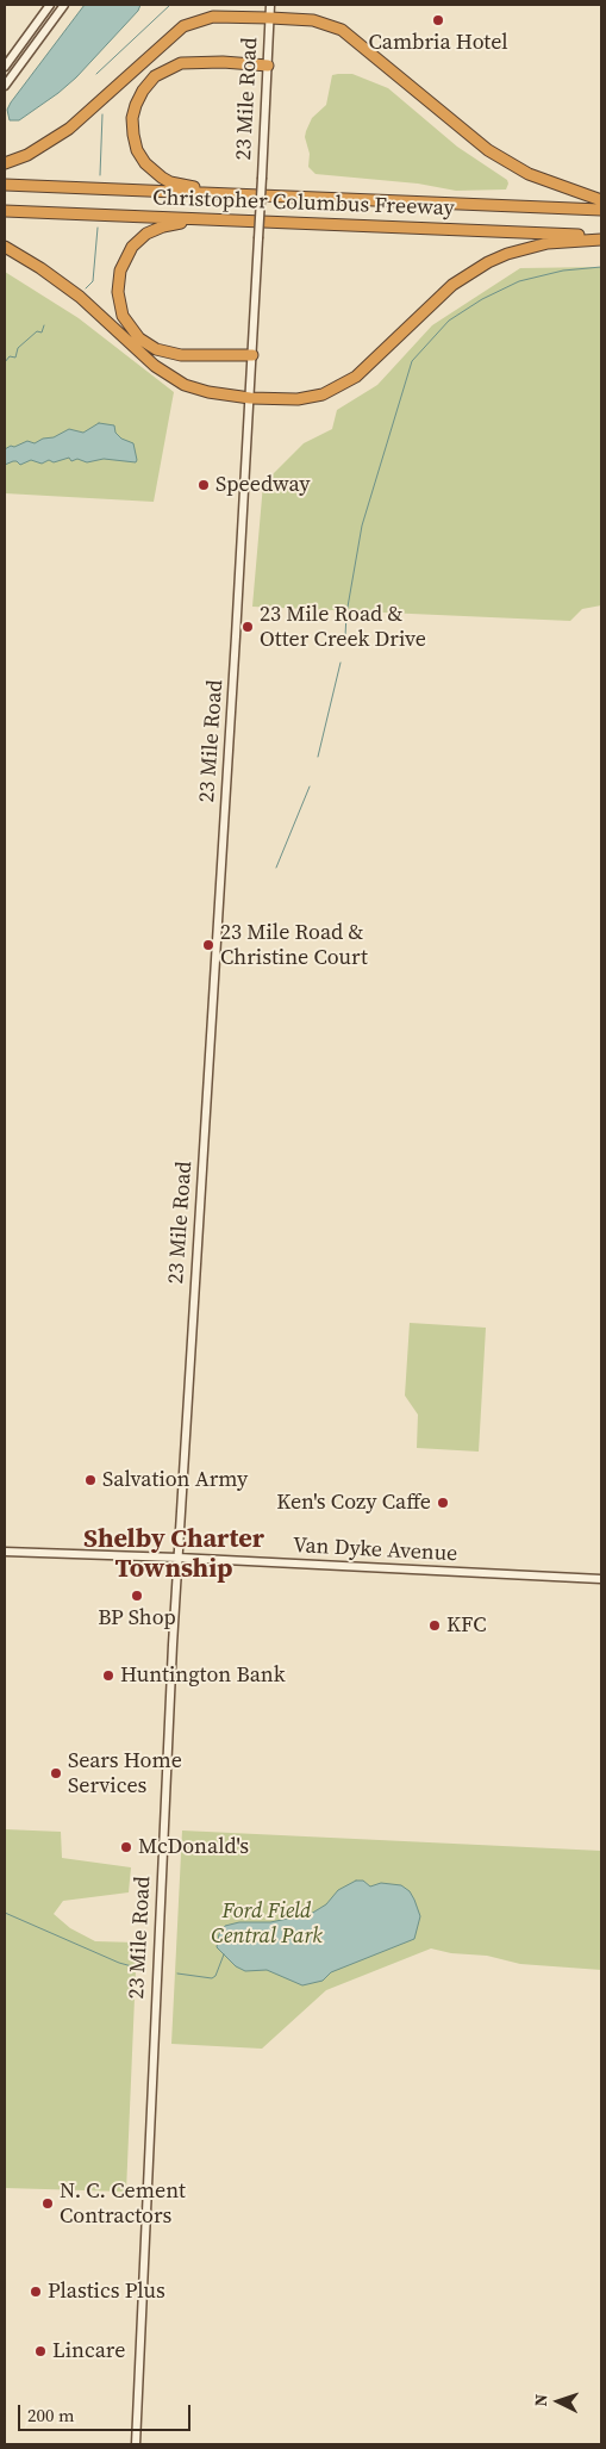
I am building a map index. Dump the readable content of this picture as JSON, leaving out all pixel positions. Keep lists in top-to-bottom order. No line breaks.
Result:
{"streets":{"highway":["Christopher Columbus Freeway"],"main road":["23 Mile Road","Van Dyke Avenue"]},"crossings":[["23 Mile Road","Van Dyke Avenue"]],"districts":["Shelby Charter Township"],"parks":["Ford Field Central Park"],"places":["Cambria Hotel","Speedway","23 Mile Road & Otter Creek Drive","23 Mile Road & Christine Court","Salvation Army","Ken's Cozy Caffe","BP Shop","KFC","Huntington Bank","Sears Home Services","McDonald's","N. C. Cement Contractors","Plastics Plus","Lincare"],"scale_bar":"200 m","north":"left"}
